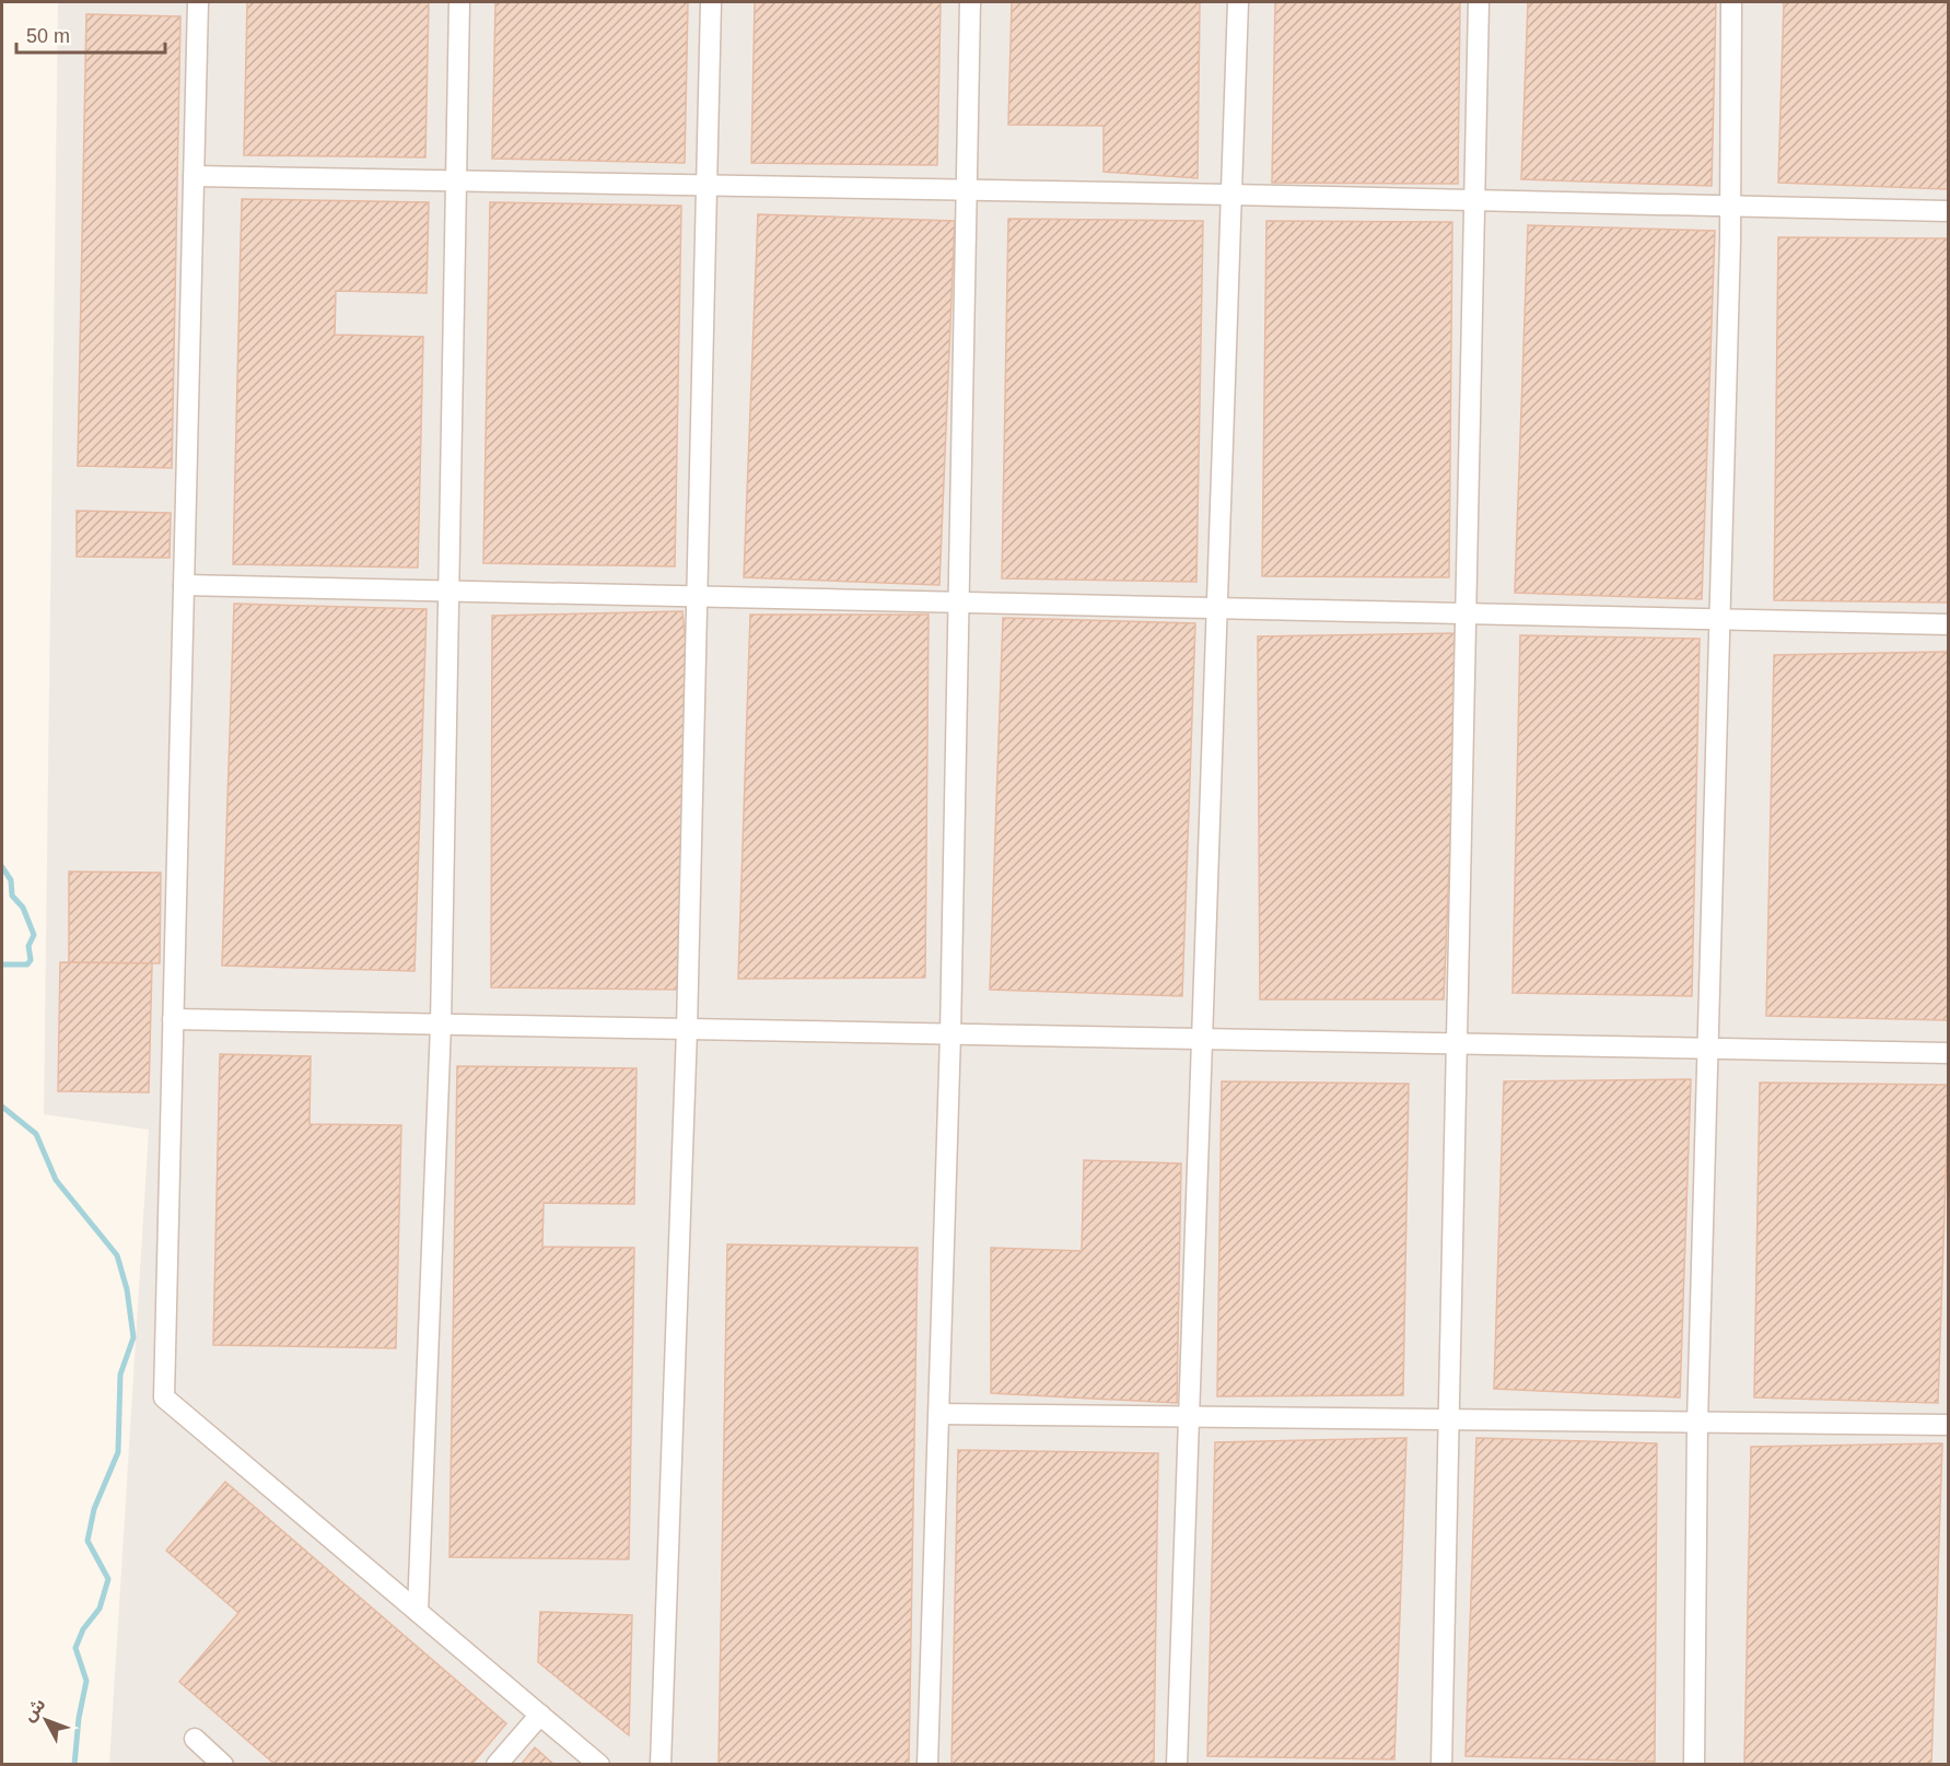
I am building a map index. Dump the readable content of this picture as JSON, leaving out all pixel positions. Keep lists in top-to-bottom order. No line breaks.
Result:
{"scale_bar":"50 m","north":"top left"}
